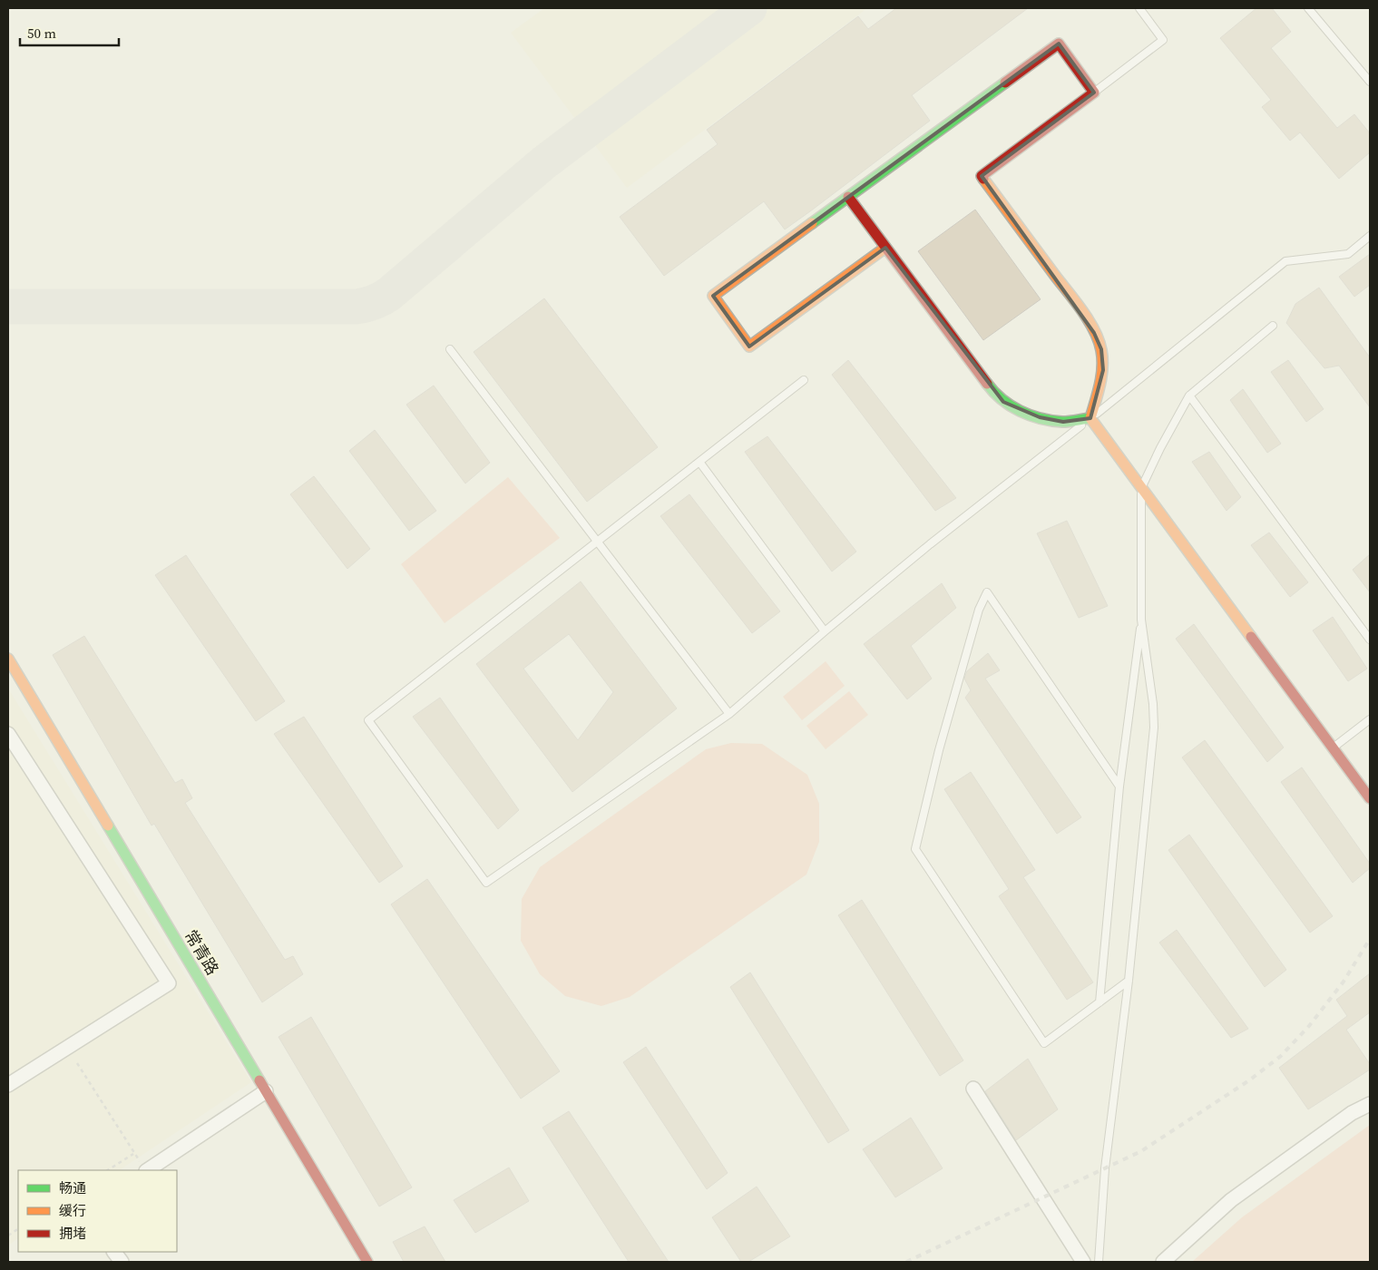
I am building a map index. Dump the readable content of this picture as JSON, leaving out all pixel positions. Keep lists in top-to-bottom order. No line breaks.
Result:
{"streets":{"street":["常青路"]},"legend":["畅通","缓行","拥堵"],"scale_bar":"50 m"}
